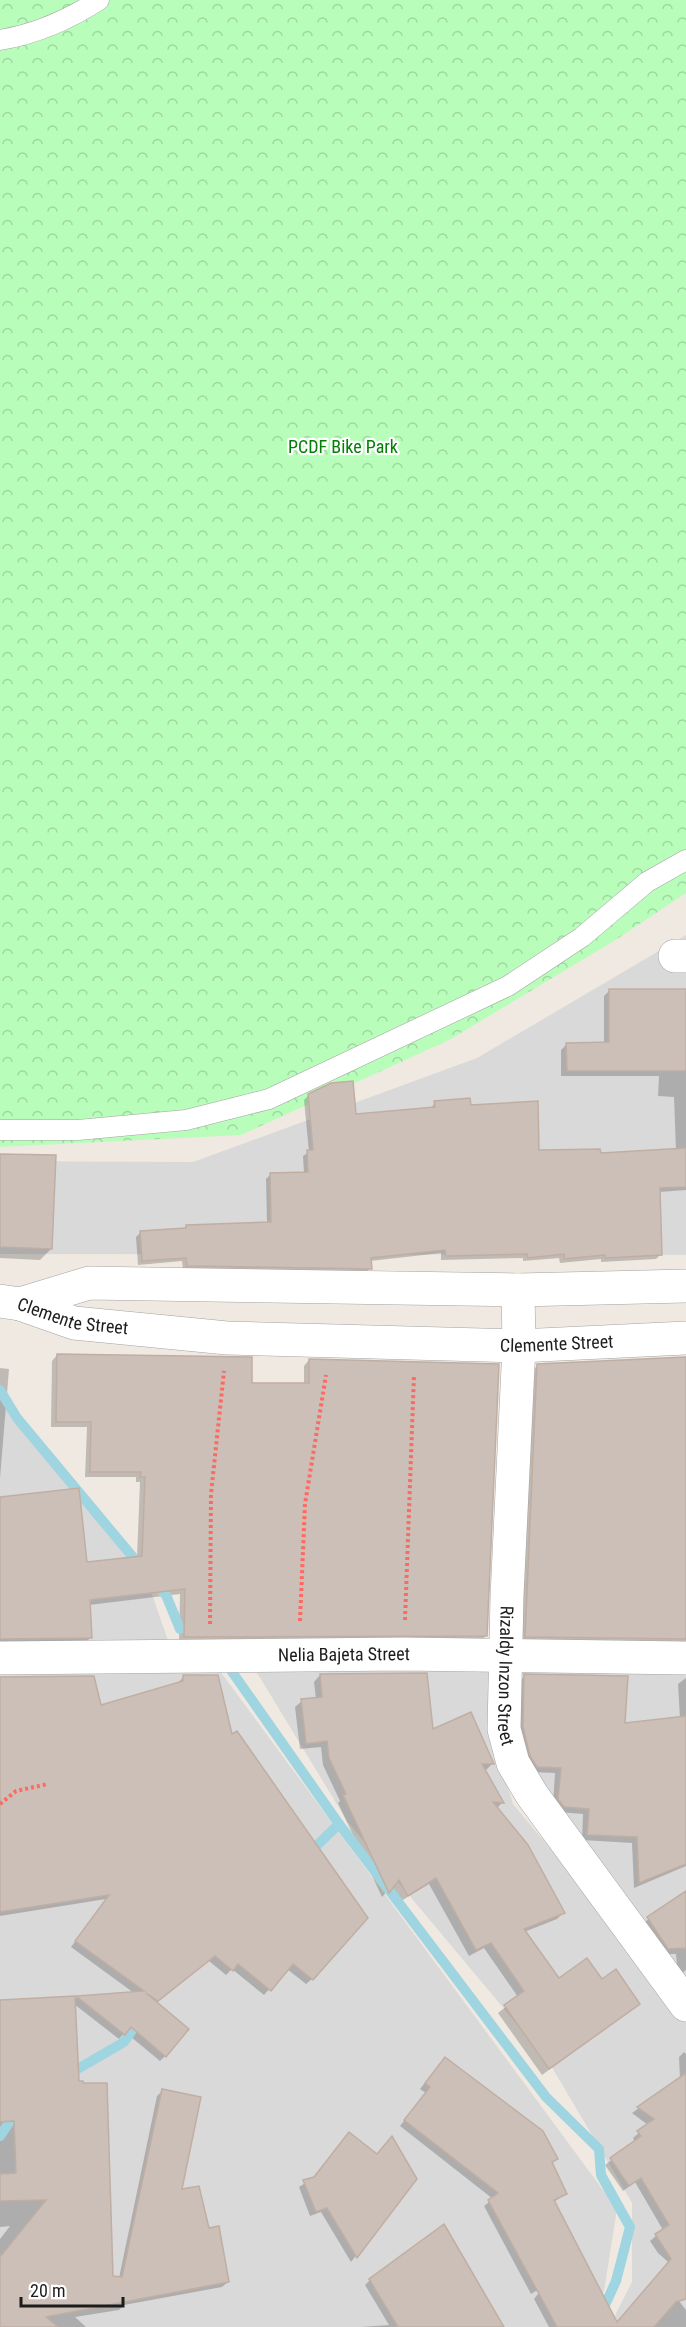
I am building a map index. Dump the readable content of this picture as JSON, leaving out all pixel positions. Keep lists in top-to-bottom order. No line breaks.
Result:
{"streets":{"street":["Clemente Street","Nelia Bajeta Street","Rizaldy Inzon Street"]},"crossings":[["Clemente Street","Rizaldy Inzon Street"],["Nelia Bajeta Street","Rizaldy Inzon Street"]],"parks":["PCDF Bike Park"],"scale_bar":"20 m"}
